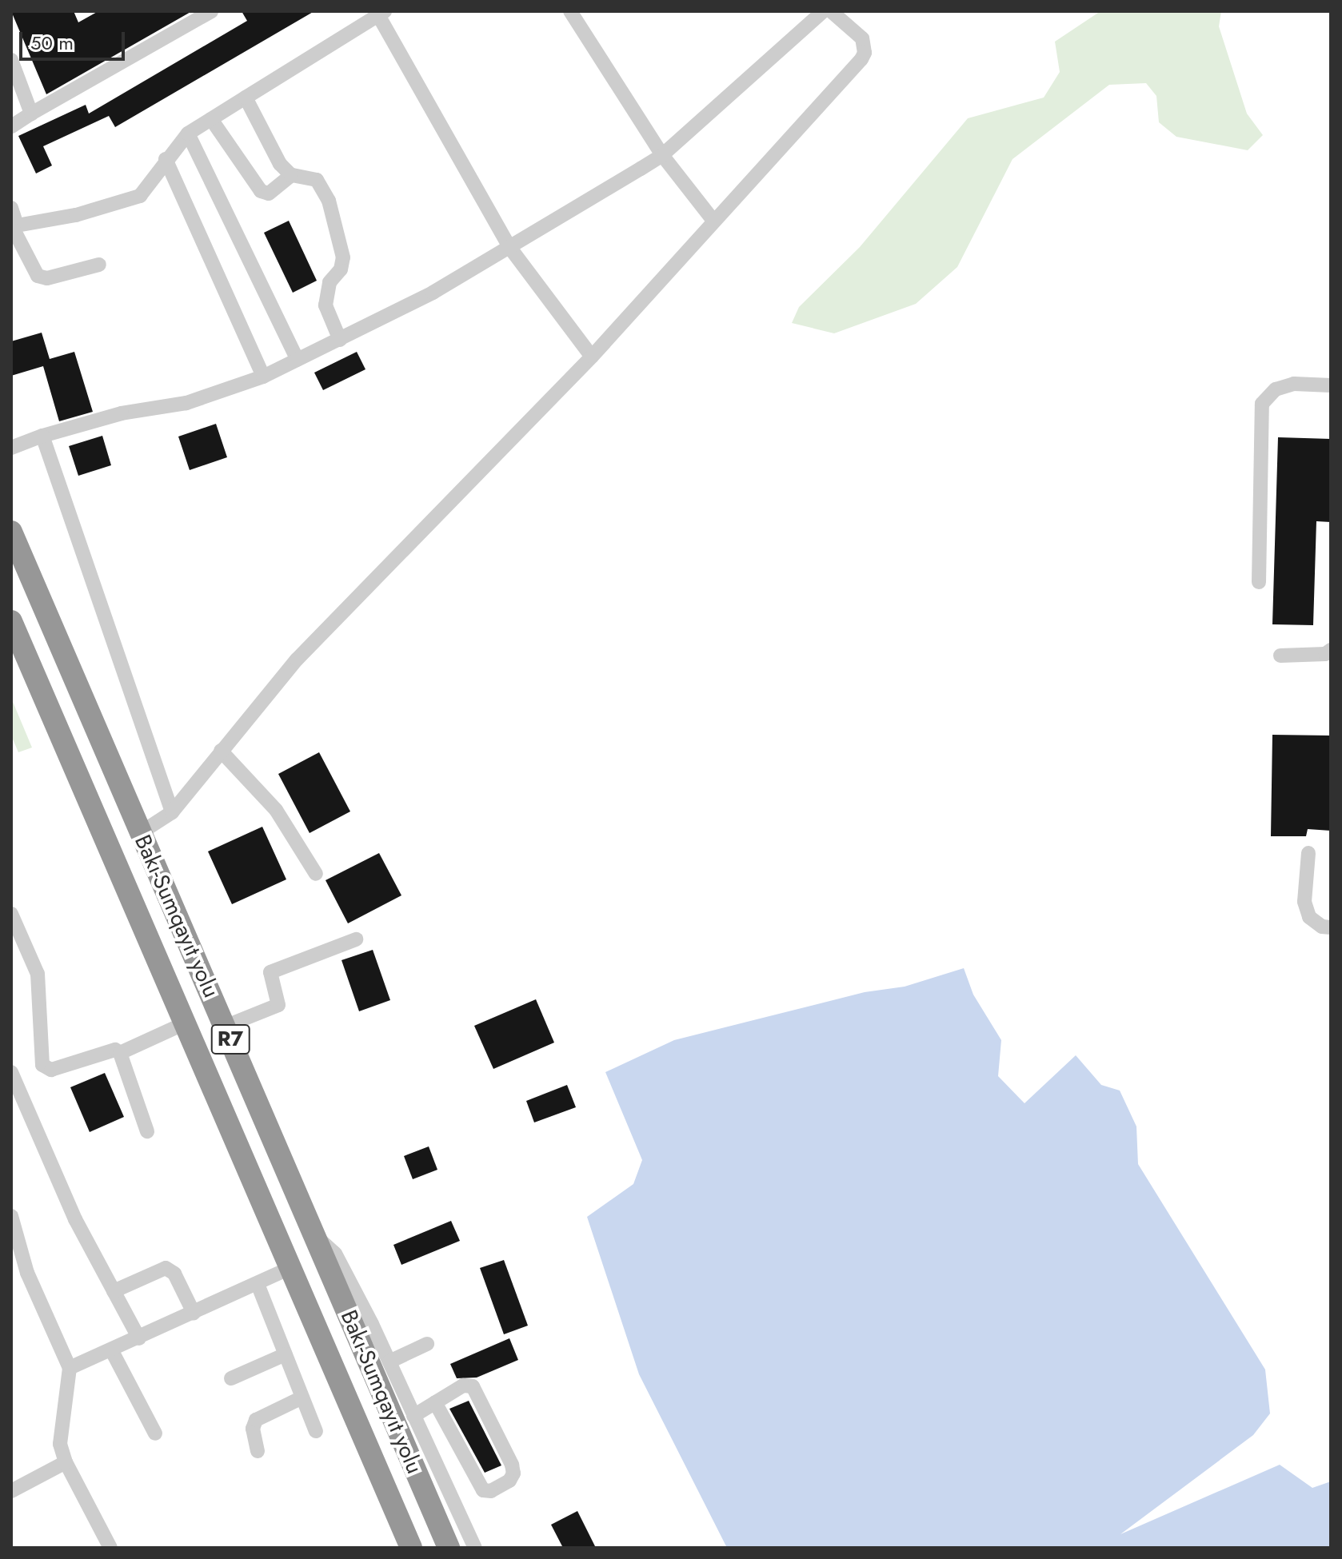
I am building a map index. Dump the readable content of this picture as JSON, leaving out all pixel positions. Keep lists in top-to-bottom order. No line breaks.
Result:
{"streets":{"highway":["Bakı-Sumqayıt yolu","R7"]},"scale_bar":"50 m"}
